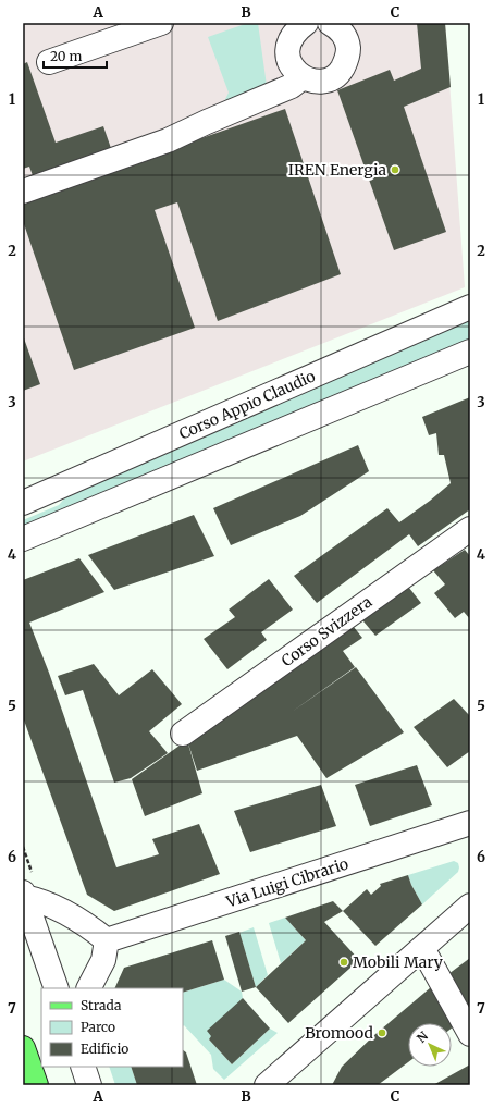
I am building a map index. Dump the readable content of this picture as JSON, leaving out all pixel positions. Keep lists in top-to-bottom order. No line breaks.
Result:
{"streets":{"street":["Corso Appio Claudio","Corso Svizzera","Via Luigi Cibrario"]},"places":["IREN Energia","Mobili Mary","Bromood"],"legend":["Strada","Parco","Edificio"],"scale_bar":"20 m","north":"top left","grid":{"columns":["A","B","C"],"rows":["1","2","3","4","5","6","7"]}}
